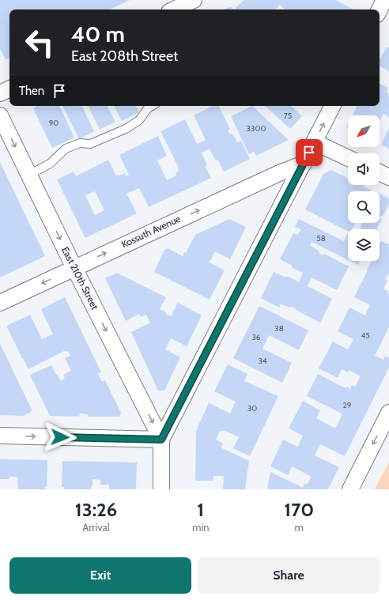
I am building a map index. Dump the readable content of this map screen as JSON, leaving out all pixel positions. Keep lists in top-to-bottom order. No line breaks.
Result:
{"streets":{"street":["Kossuth Avenue","East 210th Street"]},"crossings":[["Kossuth Avenue","East 210th Street"]],"one_way":["East 210th Street"],"house_numbers":["75","90","3300","58","38","45","36","34","29","30"],"north":"bottom left","page":{"turn":["40 m","East 208th Street"],"then":"Then","eta":["13:26","Arrival","1","min","170","m"],"buttons":["Exit","Share"]}}
